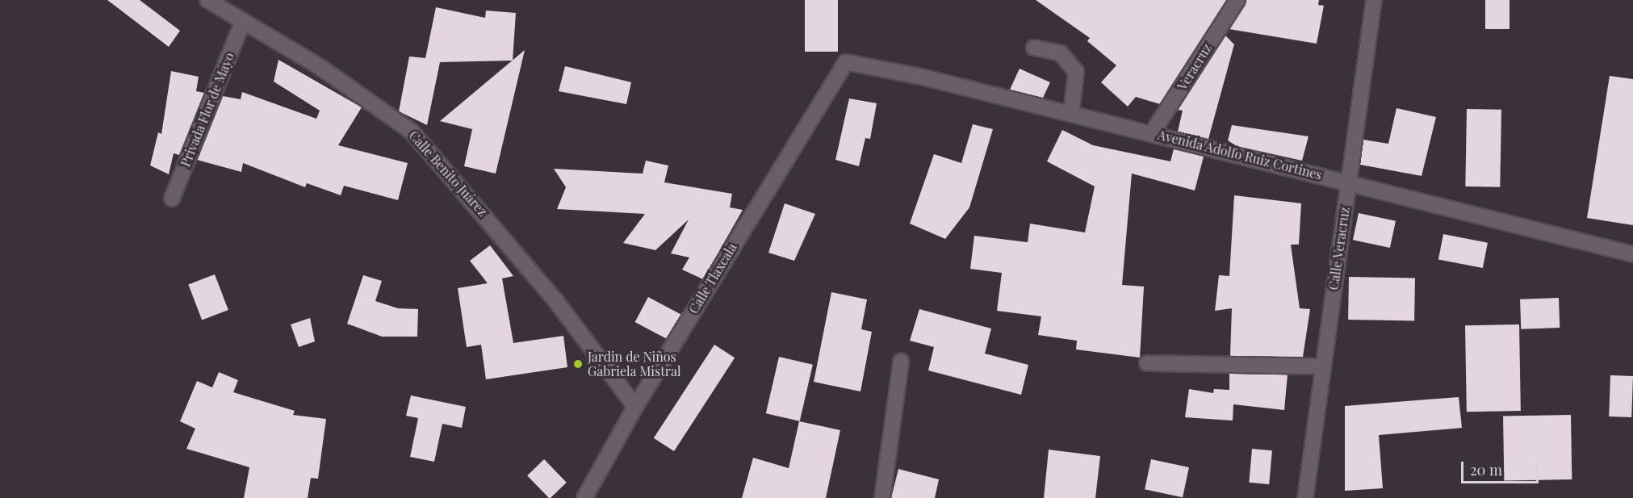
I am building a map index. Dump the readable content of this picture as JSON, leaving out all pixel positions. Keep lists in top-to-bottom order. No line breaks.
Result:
{"streets":{"street":["Veracruz","Privada Flor de Mayo","Avenida Adolfo Ruiz Cortines","Calle Benito Juárez","Calle Veracruz","Calle Tlaxcala"]},"crossings":[["Veracruz","Avenida Adolfo Ruiz Cortines"],["Privada Flor de Mayo","Calle Benito Juárez"],["Avenida Adolfo Ruiz Cortines","Calle Veracruz"],["Avenida Adolfo Ruiz Cortines","Calle Tlaxcala"],["Calle Benito Juárez","Calle Tlaxcala"]],"places":["Jardin de Niños Gabriela Mistral"],"scale_bar":"20 m"}
